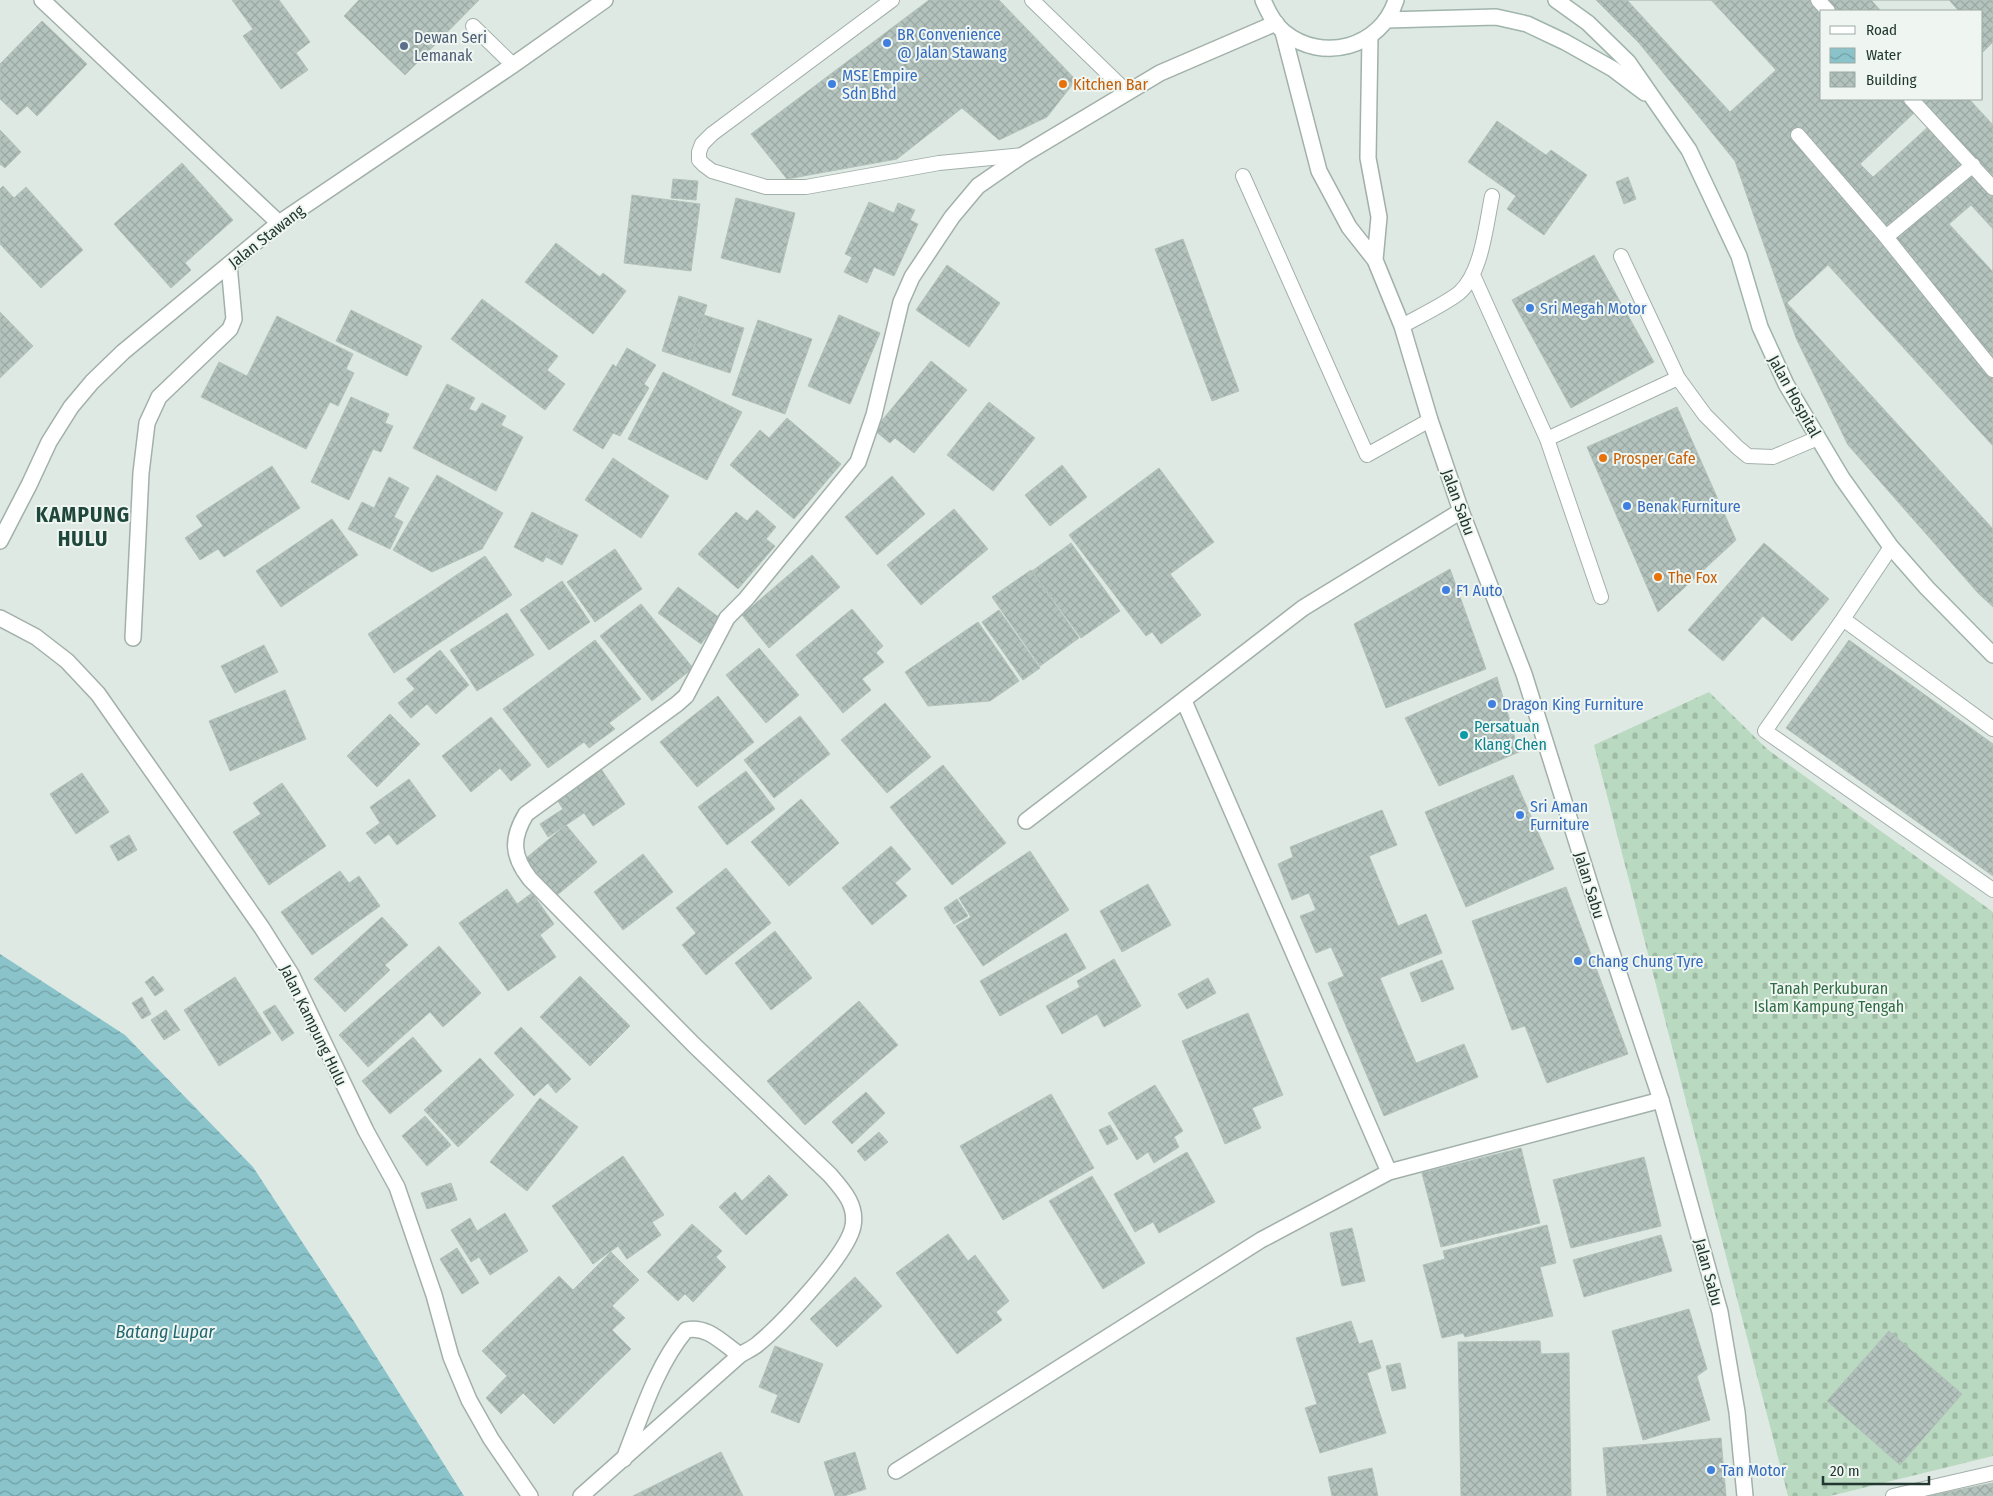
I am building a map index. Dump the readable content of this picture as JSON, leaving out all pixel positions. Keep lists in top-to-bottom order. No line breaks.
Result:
{"streets":{"street":["Jalan Stawang","Jalan Hospital","Jalan Sabu","Jalan Kampung Hulu"]},"districts":["KAMPUNG HULU"],"water":["Batang Lupar"],"parks":["Tanah Perkuburan Islam Kampung Tengah"],"places":["BR Convenience @ Jalan Stawang","Dewan Seri Lemanak","MSE Empire Sdn Bhd","Kitchen Bar","Sri Megah Motor","Prosper Cafe","Benak Furniture","The Fox","F1 Auto","Dragon King Furniture","Persatuan Klang Chen","Sri Aman Furniture","Chang Chung Tyre","Tan Motor"],"legend":["Road","Water","Building"],"scale_bar":"20 m"}
